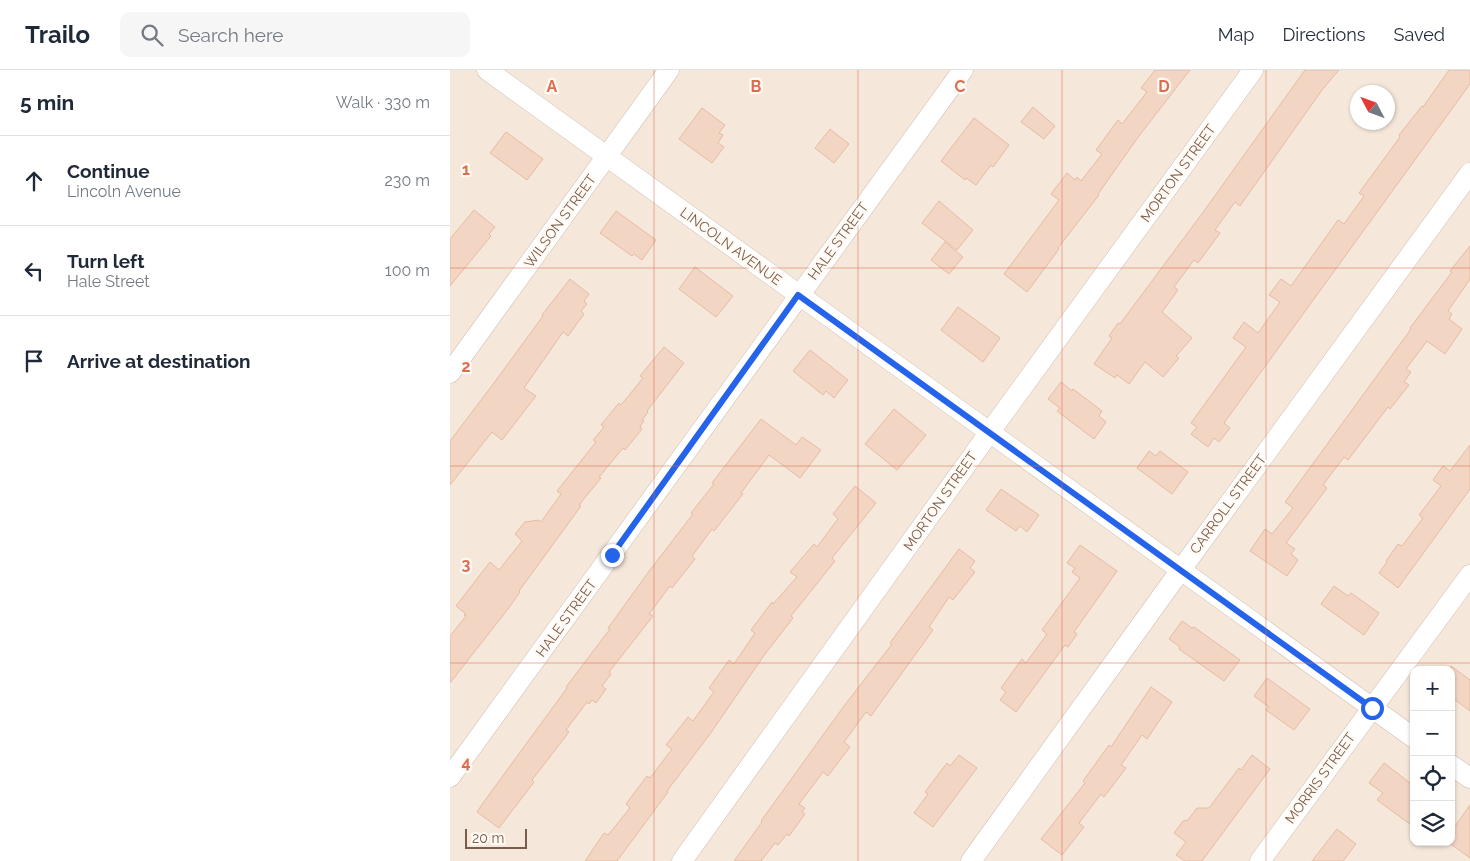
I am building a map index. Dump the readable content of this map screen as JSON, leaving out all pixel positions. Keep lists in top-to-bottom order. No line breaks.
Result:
{"streets":{"street":["MORTON STREET","WILSON STREET","HALE STREET","LINCOLN AVENUE","CARROLL STREET","MORRIS STREET"]},"crossings":[["MORTON STREET","LINCOLN AVENUE"],["WILSON STREET","LINCOLN AVENUE"],["HALE STREET","LINCOLN AVENUE"],["LINCOLN AVENUE","CARROLL STREET"],["LINCOLN AVENUE","MORRIS STREET"]],"scale_bar":"20 m","north":"top left","page":{"header":"Trailo","search":"Search here","nav":["Map","Directions","Saved"],"heading":["5 min","Walk · 330 m"],"list":[["Continue","Lincoln Avenue","230 m"],["Turn left","Hale Street","100 m"],"Arrive at destination"],"map_buttons":["+","−"],"scale":"20 m"},"grid":{"columns":["A","B","C","D"],"rows":["1","2","3","4"]}}
